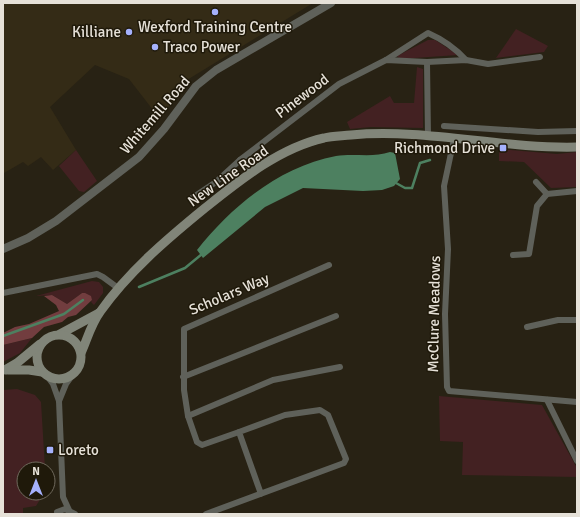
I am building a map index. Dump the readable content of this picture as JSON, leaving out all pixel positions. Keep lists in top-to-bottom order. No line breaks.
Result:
{"streets":{"main road":["New Line Road"],"street":["Pinewood","Whitemill Road","Scholars Way","McClure Meadows"]},"crossings":[["New Line Road","McClure Meadows"]],"places":{"other":["Wexford Training Centre","Killiane","Traco Power"],"transit":["Richmond Drive","Loreto"]},"north":"top"}
